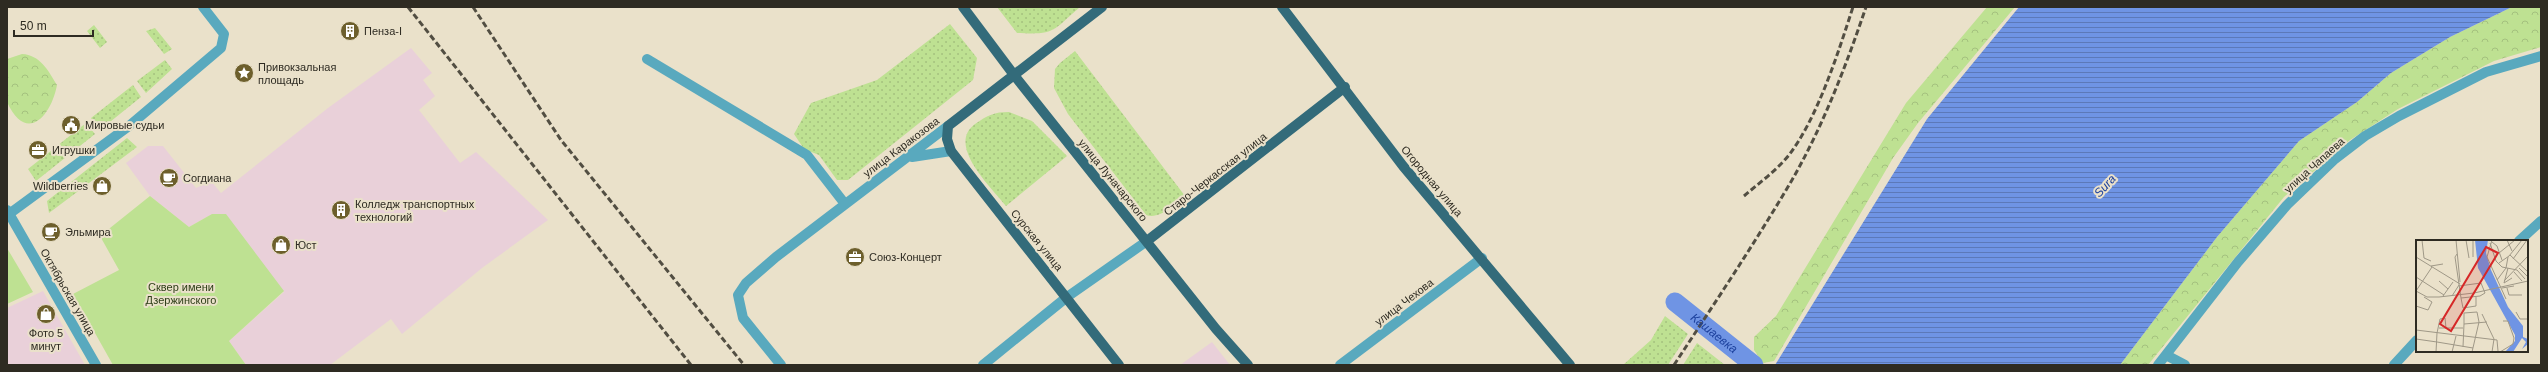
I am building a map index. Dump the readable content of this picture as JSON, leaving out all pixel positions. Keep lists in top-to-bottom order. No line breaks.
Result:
{"streets":{"main road":["улица Каракозова","Старо-Черкасская улица","улица Луначарского","Огородная улица","Сурская улица"],"street":["улица Чапаева","Октябрьская улица","улица Чехова"]},"crossings":[["улица Каракозова","улица Луначарского"],["улица Каракозова","Сурская улица"],["Старо-Черкасская улица","улица Луначарского"],["Старо-Черкасская улица","Огородная улица"],["Старо-Черкасская улица","Сурская улица"],["Огородная улица","улица Чехова"]],"water":["Sura","Кашаевка"],"parks":["Сквер имени Дзержинского"],"places":{"building":["Пенза-I","Колледж транспортных технологий"],"place":["Привокзальная площадь"],"public building":["Мировые судьи"],"office":["Игрушки","Союз-Концерт"],"cafe":["Согдиана","Эльмира"],"shop":["Wildberries","Юст","Фото 5 минут"]},"scale_bar":"50 m"}
